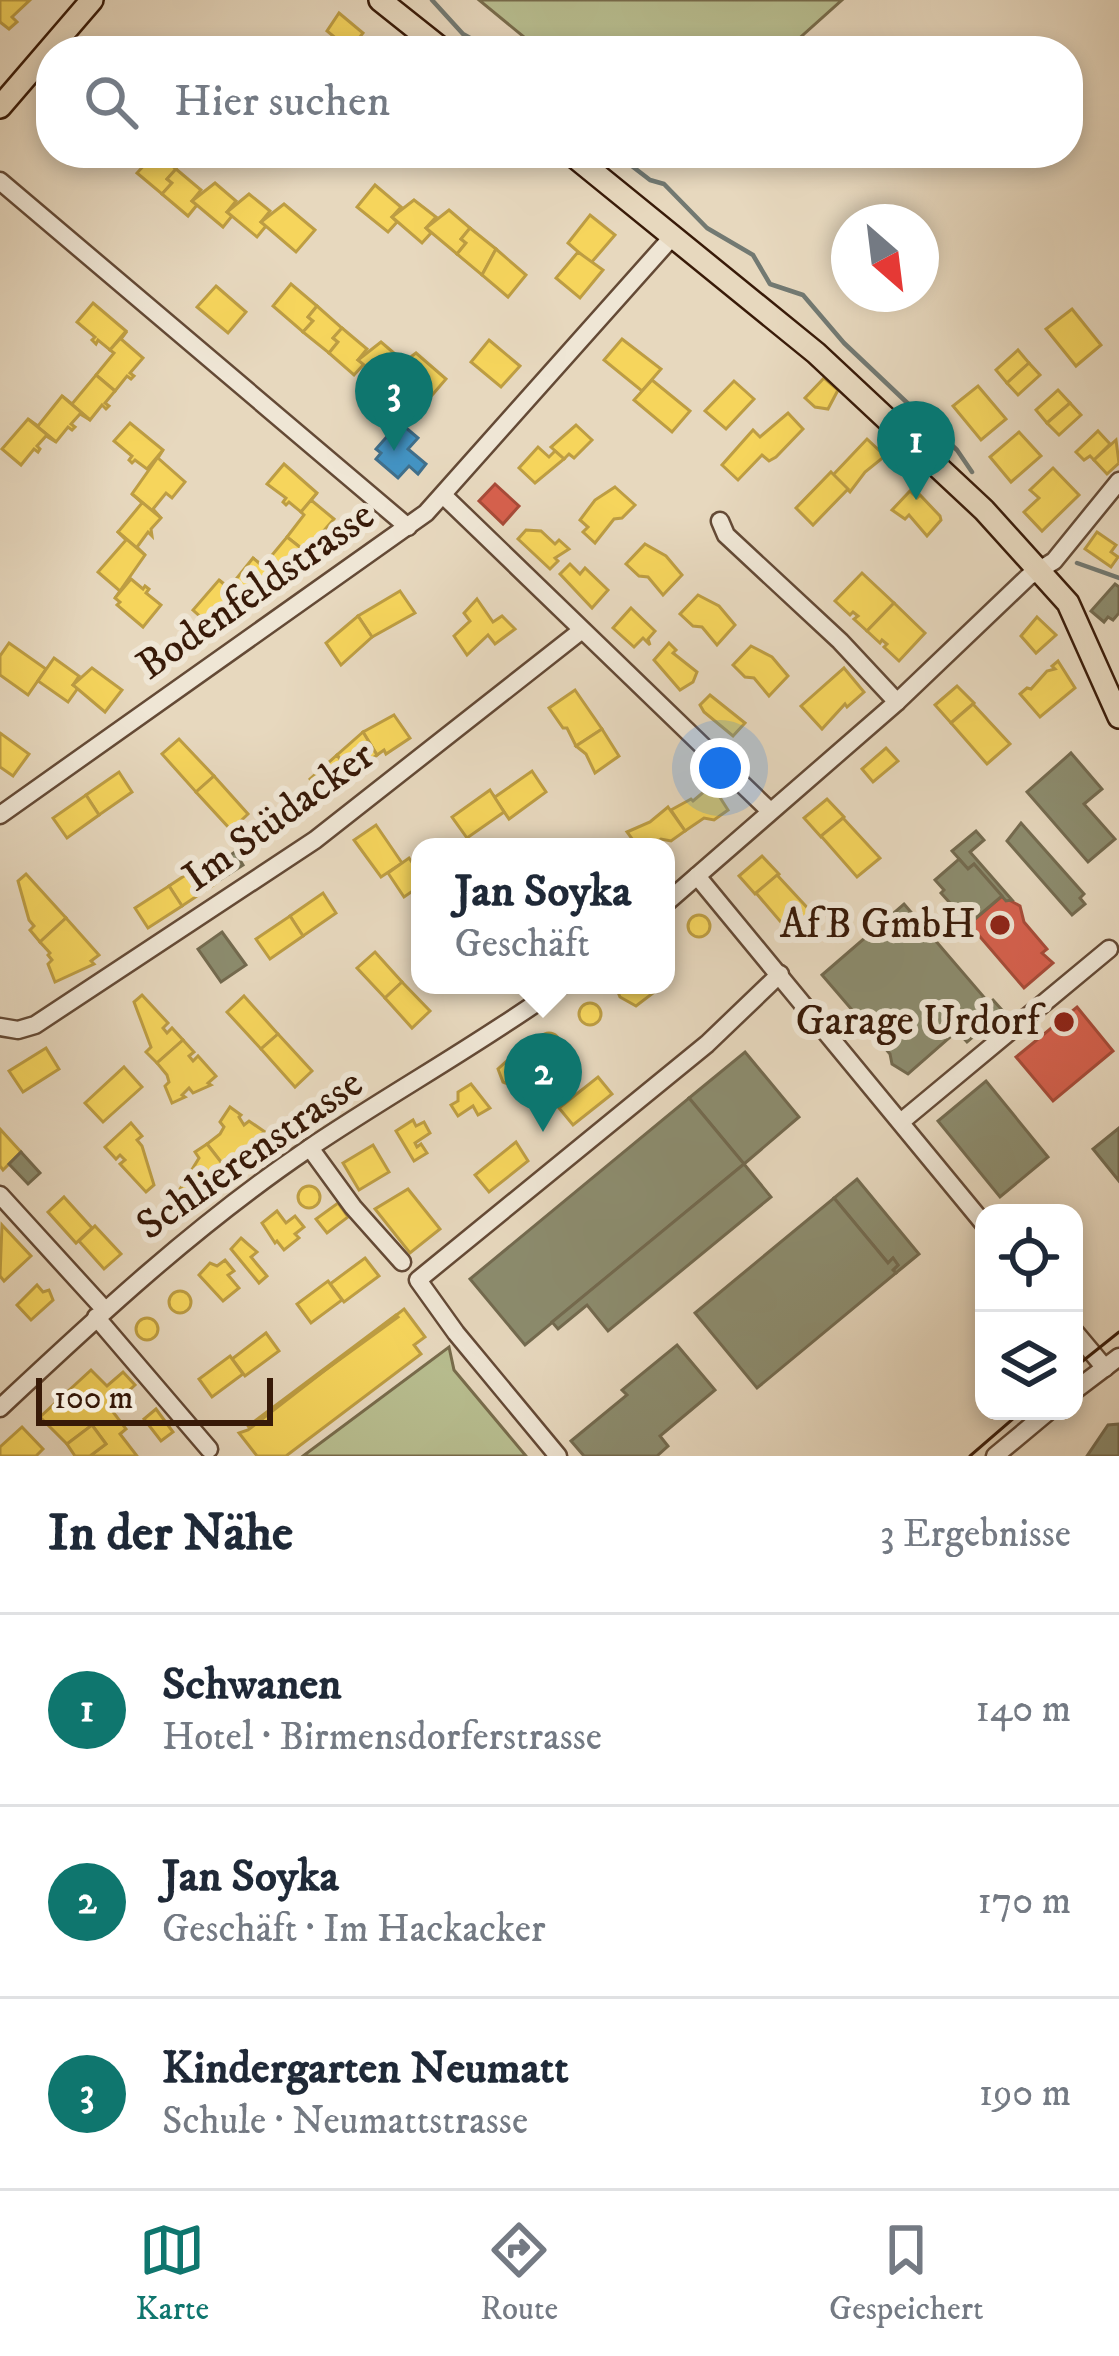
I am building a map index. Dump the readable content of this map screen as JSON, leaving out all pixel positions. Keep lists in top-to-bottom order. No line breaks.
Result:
{"streets":{"street":["Bodenfeldstrasse","Im Stüdacker","Schlierenstrasse"]},"places":["AfB GmbH","Garage Urdorf"],"scale_bar":"100 m","north":"bottom right","page":{"search":"Hier suchen","pins":["3","1","2"],"popup":["Jan Soyka","Geschäft"],"scale":"100 m","heading":["In der Nähe","3 Ergebnisse"],"list":[{"mark":"1","name":"Schwanen","note":"Hotel · Birmensdorferstrasse","value":"140 m"},{"mark":"2","name":"Jan Soyka","note":"Geschäft · Im Hackacker","value":"170 m"},{"mark":"3","name":"Kindergarten Neumatt","note":"Schule · Neumattstrasse","value":"190 m"}],"nav":["Karte","Route","Gespeichert"]}}
